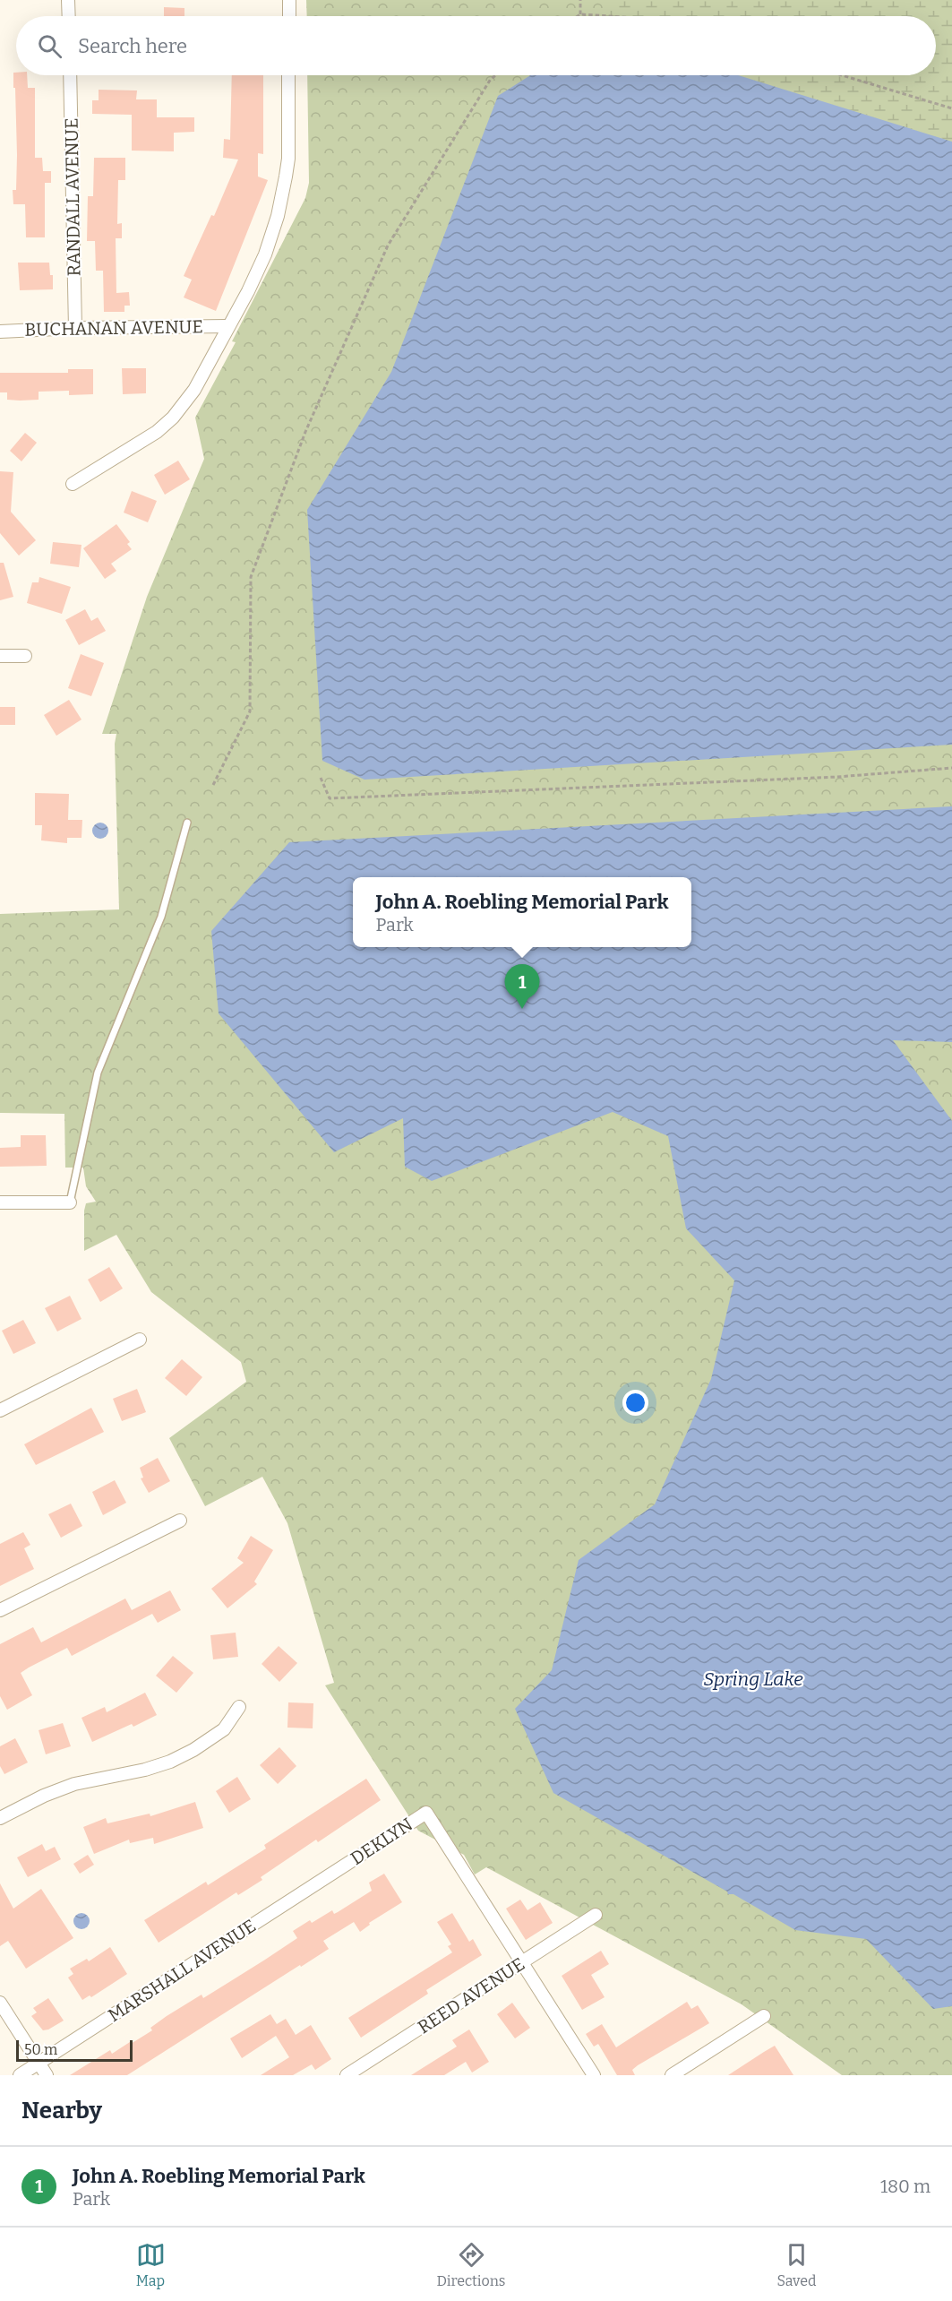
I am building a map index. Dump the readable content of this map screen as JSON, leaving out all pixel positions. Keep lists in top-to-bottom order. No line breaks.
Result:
{"streets":{"street":["RANDALL AVENUE","BUCHANAN AVENUE","DEKLYN","MARSHALL AVENUE","REED AVENUE"]},"crossings":[["RANDALL AVENUE","BUCHANAN AVENUE"],["DEKLYN","MARSHALL AVENUE"],["DEKLYN","REED AVENUE"]],"water":["Spring Lake"],"scale_bar":"50 m","page":{"search":"Search here","popup":["John A. Roebling Memorial Park","Park"],"pins":"1","scale":"50 m","heading":"Nearby","list":[{"mark":"1","name":"John A. Roebling Memorial Park","note":"Park","value":"180 m"}],"nav":["Map","Directions","Saved"]}}
